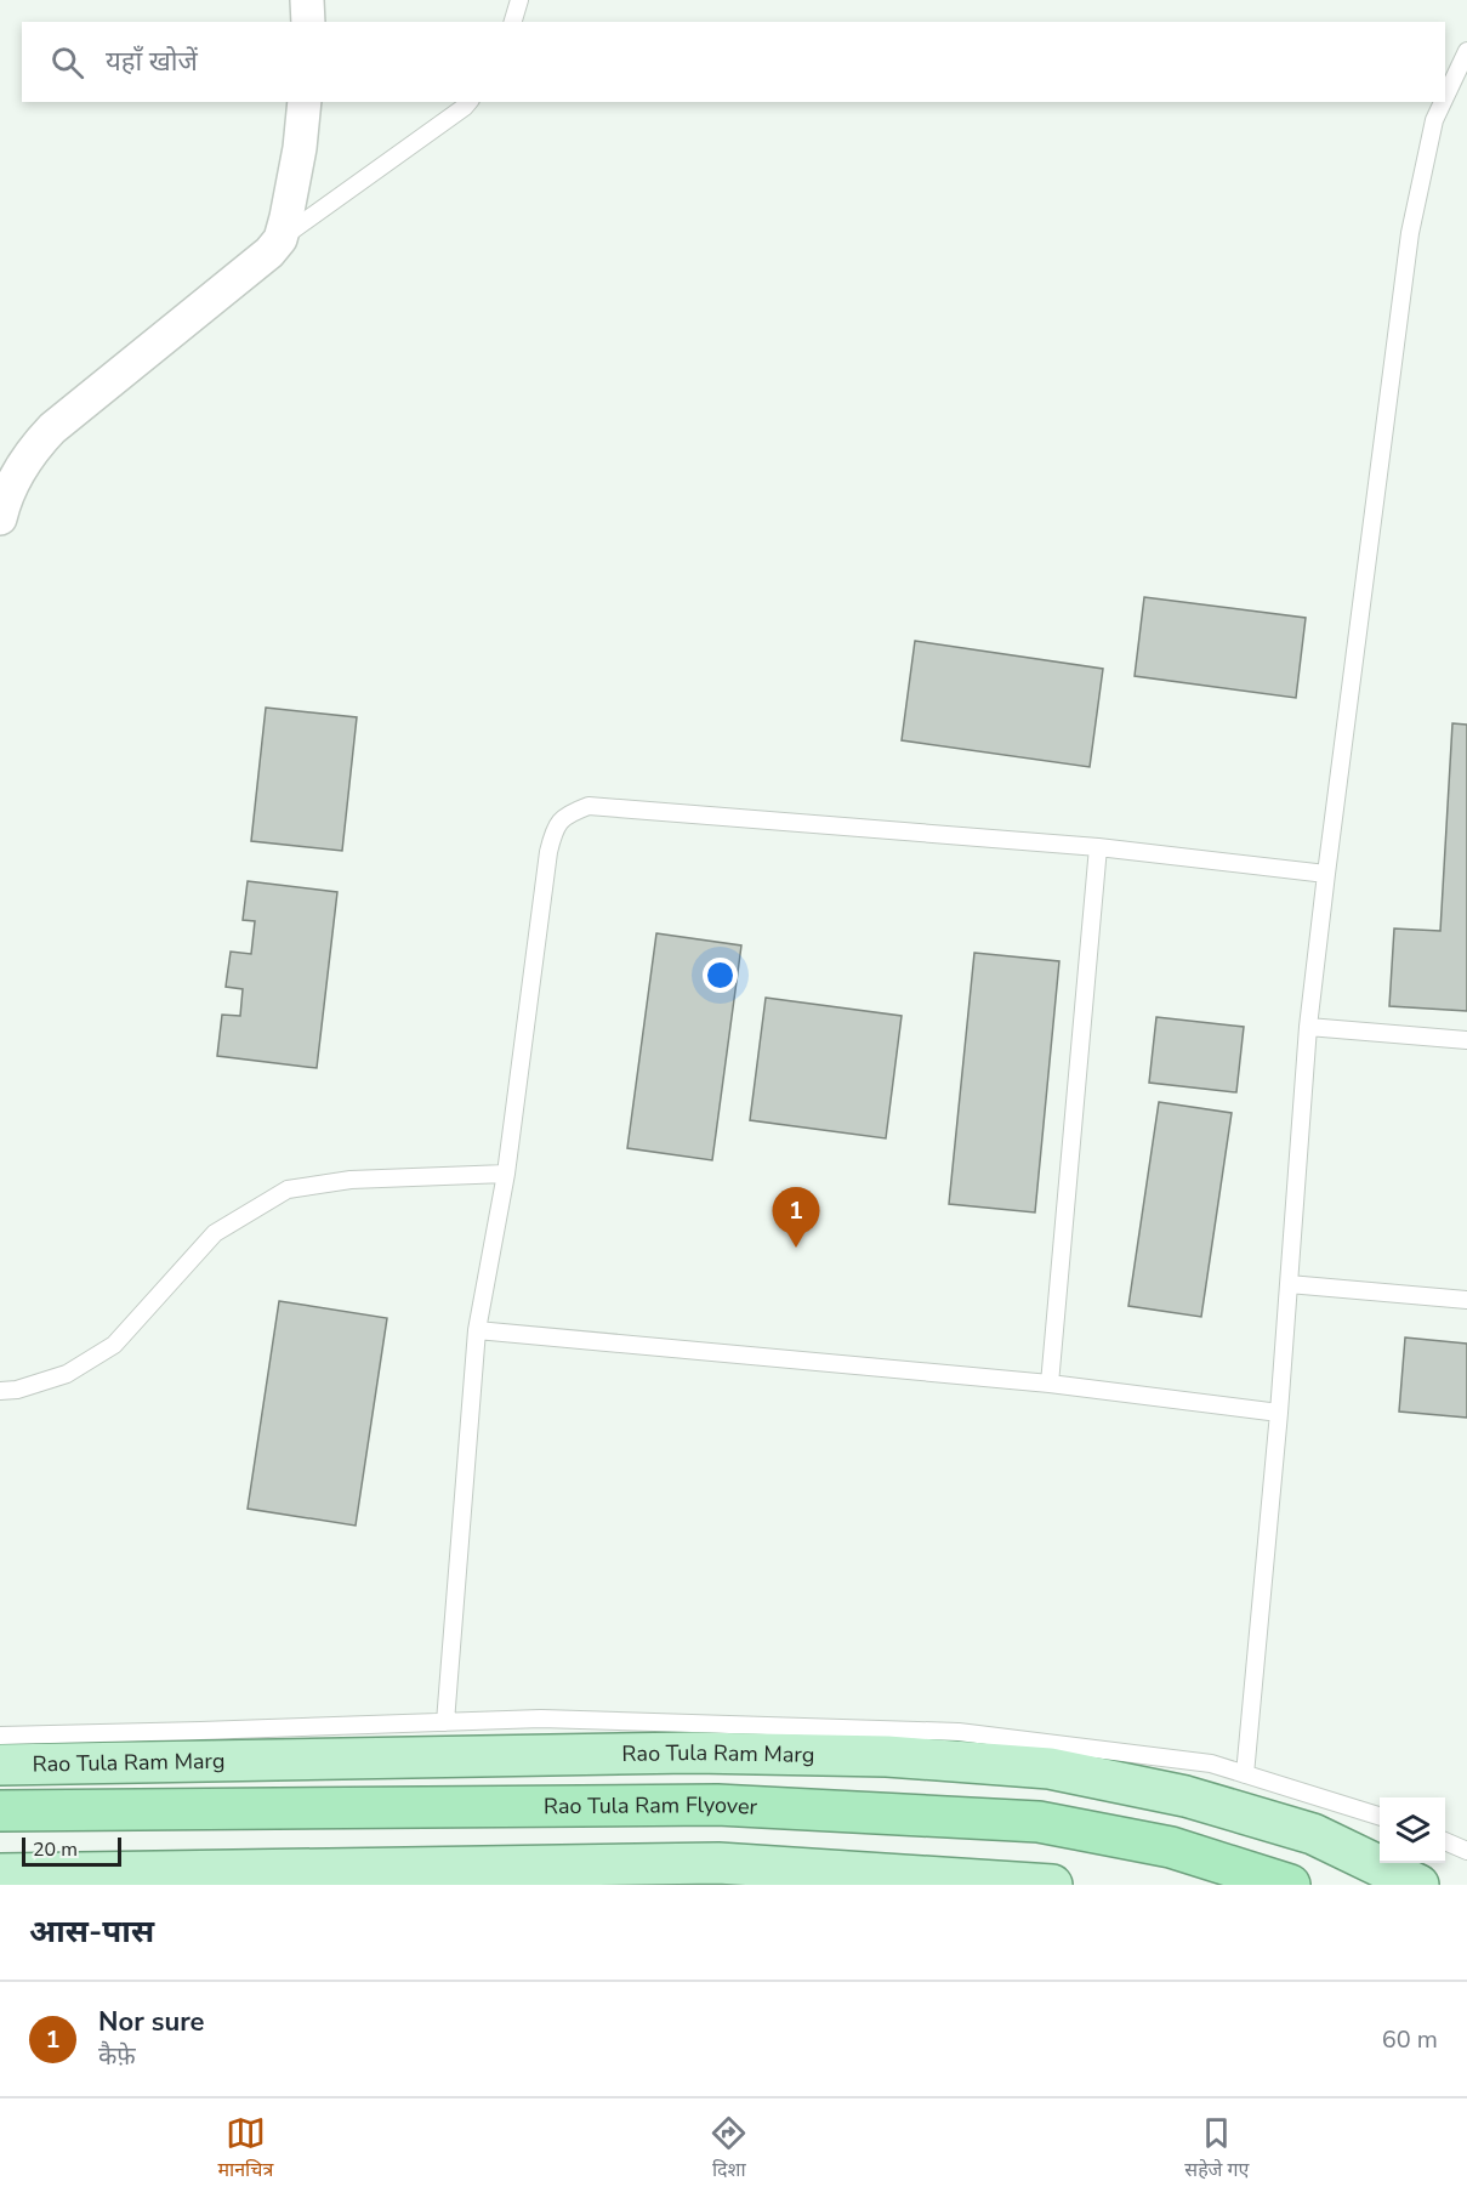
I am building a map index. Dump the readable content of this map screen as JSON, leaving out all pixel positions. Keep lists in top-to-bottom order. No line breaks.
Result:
{"streets":{"highway":["Rao Tula Ram Flyover"],"main road":["Rao Tula Ram Marg"]},"scale_bar":"20 m","page":{"search":"यहाँ खोजें","pins":"1","scale":"20 m","heading":"आस-पास","list":[{"mark":"1","name":"Nor sure","note":"कैफ़े","value":"60 m"}],"nav":["मानचित्र","दिशा","सहेजे गए"]}}
